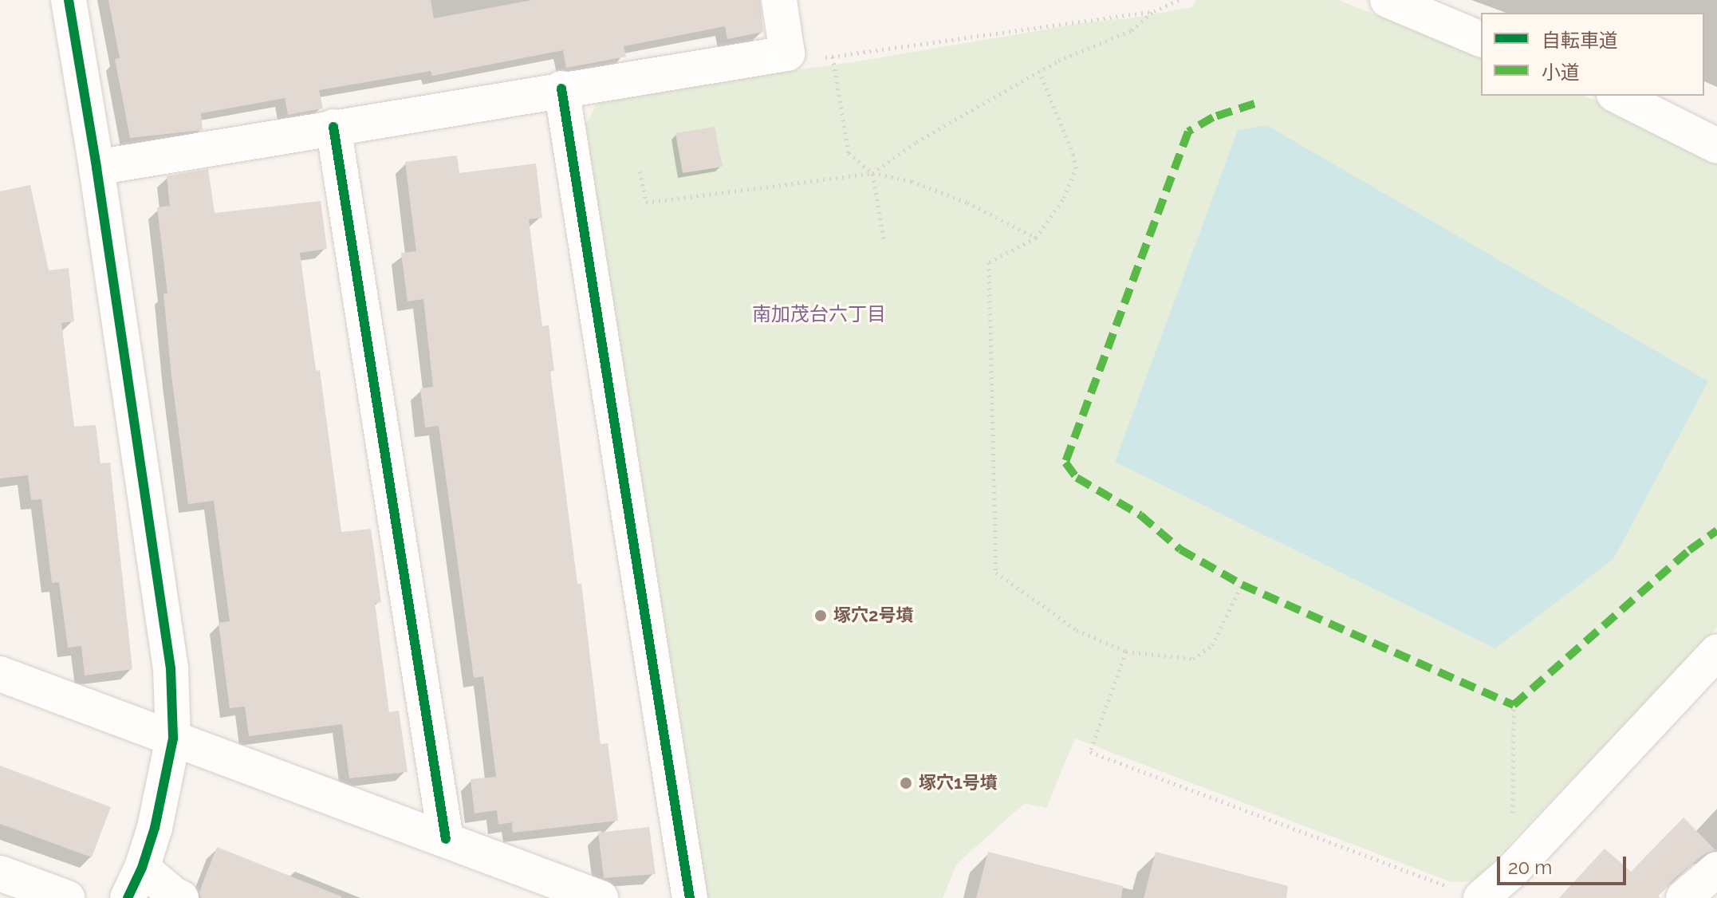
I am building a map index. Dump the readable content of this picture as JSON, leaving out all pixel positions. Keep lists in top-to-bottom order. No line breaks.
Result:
{"districts":["南加茂台六丁目"],"places":["塚穴2号墳","塚穴1号墳"],"legend":["自転車道","小道"],"scale_bar":"20 m"}
